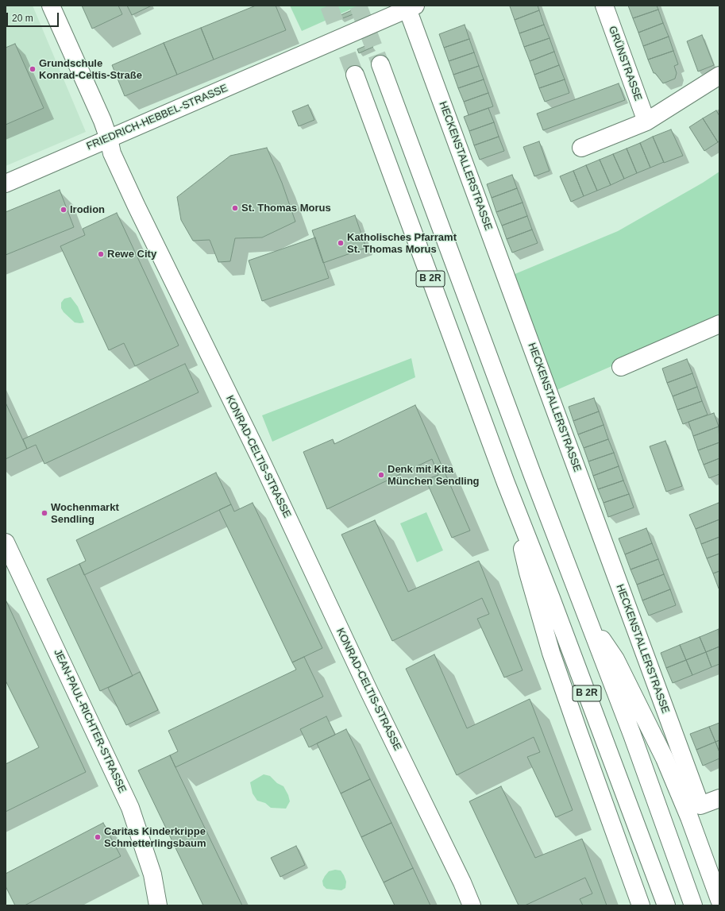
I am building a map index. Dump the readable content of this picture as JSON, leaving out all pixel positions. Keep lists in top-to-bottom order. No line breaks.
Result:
{"streets":{"main road":["GRÜNSTRASSE","FRIEDRICH-HEBBEL-STRASSE","HECKENSTALLERSTRASSE","B 2R","KONRAD-CELTIS-STRASSE","JEAN-PAUL-RICHTER-STRASSE"]},"crossings":[["FRIEDRICH-HEBBEL-STRASSE","HECKENSTALLERSTRASSE"],["FRIEDRICH-HEBBEL-STRASSE","KONRAD-CELTIS-STRASSE"]],"places":["Grundschule Konrad-Celtis-Straße","St. Thomas Morus","Irodion","Katholisches Pfarramt St. Thomas Morus","Rewe City","Denk mit Kita München Sendling","Wochenmarkt Sendling","Caritas Kinderkrippe Schmetterlingsbaum"],"scale_bar":"20 m"}
